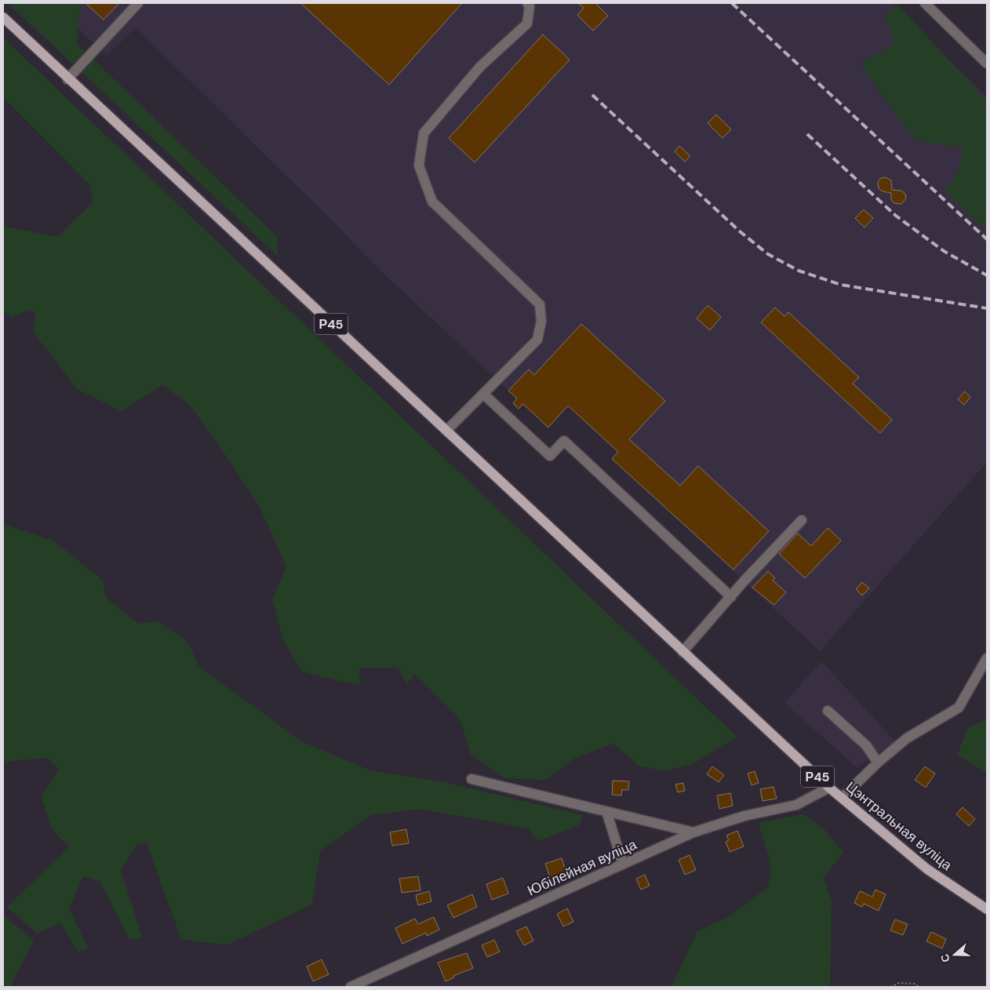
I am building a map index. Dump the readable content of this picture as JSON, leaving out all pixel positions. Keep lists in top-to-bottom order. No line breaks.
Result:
{"streets":{"main road":["Р45","Цэнтральная вуліца"],"street":["Юбілейная вуліца"]},"crossings":[["Р45","Цэнтральная вуліца"],["Цэнтральная вуліца","Юбілейная вуліца"]],"north":"left"}
